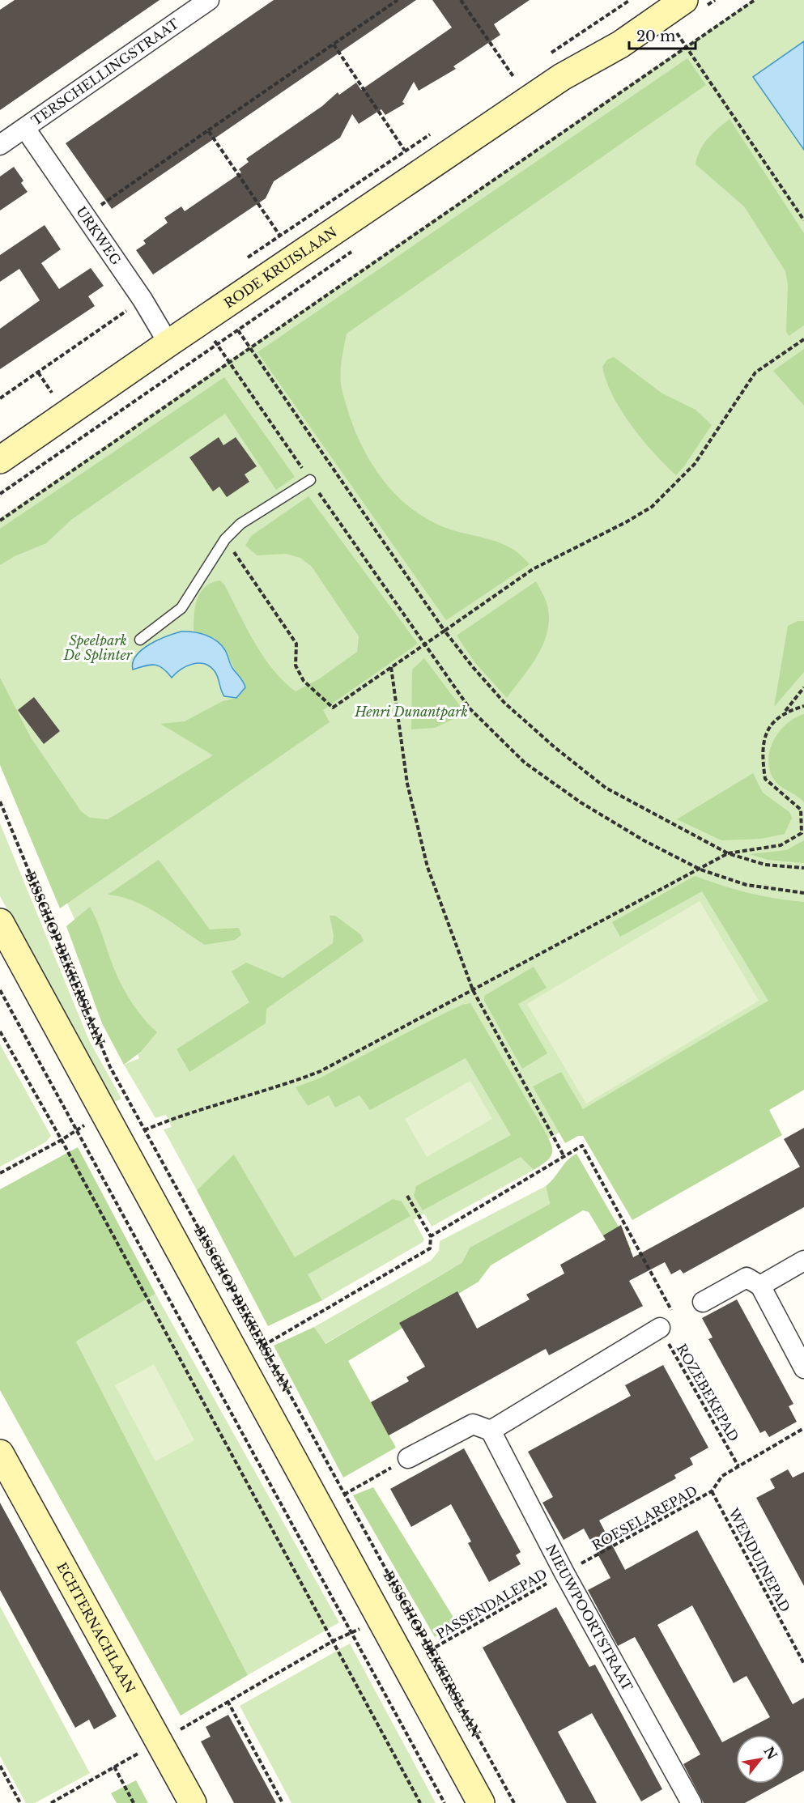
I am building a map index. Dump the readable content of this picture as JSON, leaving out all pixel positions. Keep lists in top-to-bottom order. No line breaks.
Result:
{"streets":{"main road":["RODE KRUISLAAN","BISSCHOP BEKKERSLAAN","ECHTERNACHLAAN"],"street":["TERSCHELLINGSTRAAT","URKWEG","NIEUWPOORTSTRAAT"],"path":["ROZEBEKEPAD","ROESELAREPAD","WENDUINEPAD","PASSENDALEPAD"]},"crossings":[["TERSCHELLINGSTRAAT","URKWEG"],["URKWEG","RODE KRUISLAAN"],["BISSCHOP BEKKERSLAAN","PASSENDALEPAD"],["ROZEBEKEPAD","ROESELAREPAD"],["ROESELAREPAD","WENDUINEPAD"],["ROESELAREPAD","PASSENDALEPAD"],["ROESELAREPAD","NIEUWPOORTSTRAAT"],["PASSENDALEPAD","NIEUWPOORTSTRAAT"]],"parks":["Speelpark De Splinter","Henri Dunantpark"],"scale_bar":"20 m","north":"top right"}
